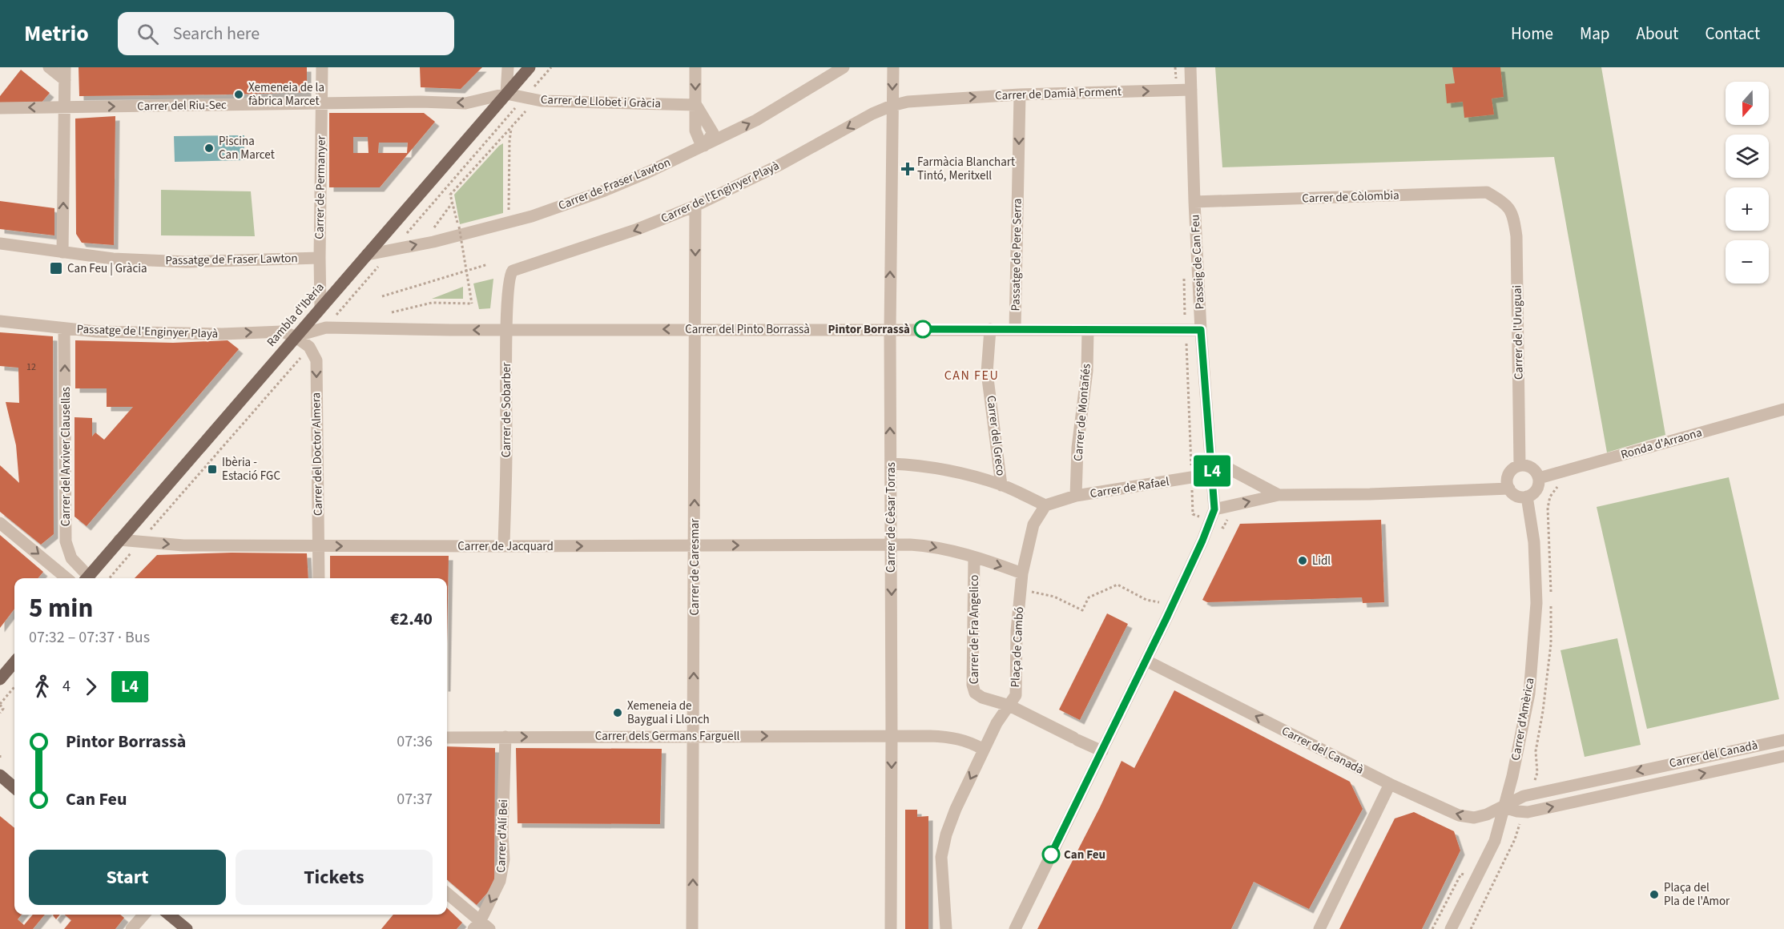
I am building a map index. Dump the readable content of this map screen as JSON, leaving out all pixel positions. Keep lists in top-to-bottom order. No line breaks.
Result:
{"streets":{"main road":["Rambla d'Ibèria"],"street":["Carrer de Damià Forment","Carrer de Llobet i Gràcia","Carrer del Riu-Sec","Carrer de Fraser Lawton","Carrer de Permanyer","Carrer de l'Enginyer Playà","Carrer de Còlombia","Passatge de Pere Serra","Passatge de Fraser Lawton","Passeig de Can Feu","Carrer del Pinto Borrassà","Passatge de l'Enginyer Playà","Carrer de l'Uruguai","Carrer de Sobarber","Carrer de Montañés","Carrer del Greco","Ronda d'Arraona","Carrer del Doctor Almera","Carrer del Arxiver Clausellas","Carrer de Rafael","Carrer de Cèsar Torras","Carrer de Jacquard","Carrer de Caresmar","Carrer de Fra Angelico","Plaça de Cambó","Carrer d'Amèrica","Carrer dels Germans Farguell","Carrer del Canadà","Carrer d'Alí Bei"]},"crossings":[["Carrer de Damià Forment","Carrer de l'Enginyer Playà"],["Carrer de Damià Forment","Passatge de Pere Serra"],["Carrer de Damià Forment","Passeig de Can Feu"],["Carrer de Llobet i Gràcia","Carrer del Riu-Sec"],["Carrer de Llobet i Gràcia","Rambla d'Ibèria"],["Carrer del Riu-Sec","Carrer de Permanyer"],["Carrer del Riu-Sec","Rambla d'Ibèria"],["Carrer de Fraser Lawton","Rambla d'Ibèria"],["Carrer de Permanyer","Passatge de Fraser Lawton"],["Carrer de Permanyer","Rambla d'Ibèria"],["Carrer de l'Enginyer Playà","Carrer de Sobarber"],["Carrer de l'Enginyer Playà","Carrer de Cèsar Torras"],["Carrer de l'Enginyer Playà","Carrer de Caresmar"],["Carrer de Còlombia","Passeig de Can Feu"],["Carrer de Còlombia","Carrer de l'Uruguai"],["Passatge de Pere Serra","Carrer del Pinto Borrassà"],["Passeig de Can Feu","Carrer del Pinto Borrassà"],["Passeig de Can Feu","Carrer de Rafael"],["Passeig de Can Feu","Plaça de Cambó"],["Passeig de Can Feu","Carrer del Canadà"],["Rambla d'Ibèria","Carrer del Pinto Borrassà"],["Rambla d'Ibèria","Passatge de l'Enginyer Playà"],["Rambla d'Ibèria","Carrer del Doctor Almera"],["Rambla d'Ibèria","Carrer de Jacquard"],["Carrer del Pinto Borrassà","Passatge de l'Enginyer Playà"],["Carrer del Pinto Borrassà","Carrer de Sobarber"],["Carrer del Pinto Borrassà","Carrer de Montañés"],["Carrer del Pinto Borrassà","Carrer del Greco"],["Carrer del Pinto Borrassà","Carrer del Doctor Almera"],["Carrer del Pinto Borrassà","Carrer de Cèsar Torras"],["Carrer del Pinto Borrassà","Carrer de Caresmar"],["Passatge de l'Enginyer Playà","Carrer del Doctor Almera"],["Passatge de l'Enginyer Playà","Carrer del Arxiver Clausellas"],["Carrer de l'Uruguai","Ronda d'Arraona"],["Carrer de l'Uruguai","Carrer d'Amèrica"],["Carrer de Sobarber","Carrer de Jacquard"],["Carrer de Montañés","Carrer de Rafael"],["Ronda d'Arraona","Carrer d'Amèrica"],["Carrer del Doctor Almera","Carrer de Jacquard"],["Carrer de Rafael","Plaça de Cambó"],["Carrer de Cèsar Torras","Carrer de Jacquard"],["Carrer de Cèsar Torras","Carrer dels Germans Farguell"],["Carrer de Jacquard","Carrer de Caresmar"],["Carrer de Jacquard","Carrer de Fra Angelico"],["Carrer de Jacquard","Plaça de Cambó"],["Carrer de Caresmar","Carrer dels Germans Farguell"],["Carrer de Fra Angelico","Plaça de Cambó"],["Carrer d'Amèrica","Carrer del Canadà"],["Carrer dels Germans Farguell","Carrer d'Alí Bei"]],"one_way":["Carrer de Damià Forment","Carrer de Fraser Lawton","Carrer de l'Enginyer Playà","Passatge de Pere Serra","Carrer del Pinto Borrassà","Passatge de l'Enginyer Playà","Carrer del Doctor Almera","Carrer del Arxiver Clausellas","Carrer de Jacquard","Carrer dels Germans Farguell","Carrer d'Alí Bei"],"districts":["CAN FEU"],"places":{"other":["Xemeneia de la fàbrica Marcet","Piscina Can Marcet","Pintor Borrassà","Lidl","Xemeneia de Baygual i Llonch","Can Feu","Plaça del Pla de l'Amor"],"health":["Farmàcia Blanchart Tintó, Meritxell"],"transit":["Can Feu | Gràcia","Ibèria - Estació FGC"]},"lines":["bus line L4"],"house_numbers":["12"],"north":"bottom","page":{"header":"Metrio","search":"Search here","nav":["Home","Map","About","Contact"],"on_map":"L4","map_buttons":["+","−"],"heading":["5 min","07:32 – 07:37 · Bus","€2.40"],"legs":["4","L4"],"list":[{"name":"Pintor Borrassà","value":"07:36"},{"name":"Can Feu","value":"07:37"}],"buttons":["Start","Tickets"]}}
